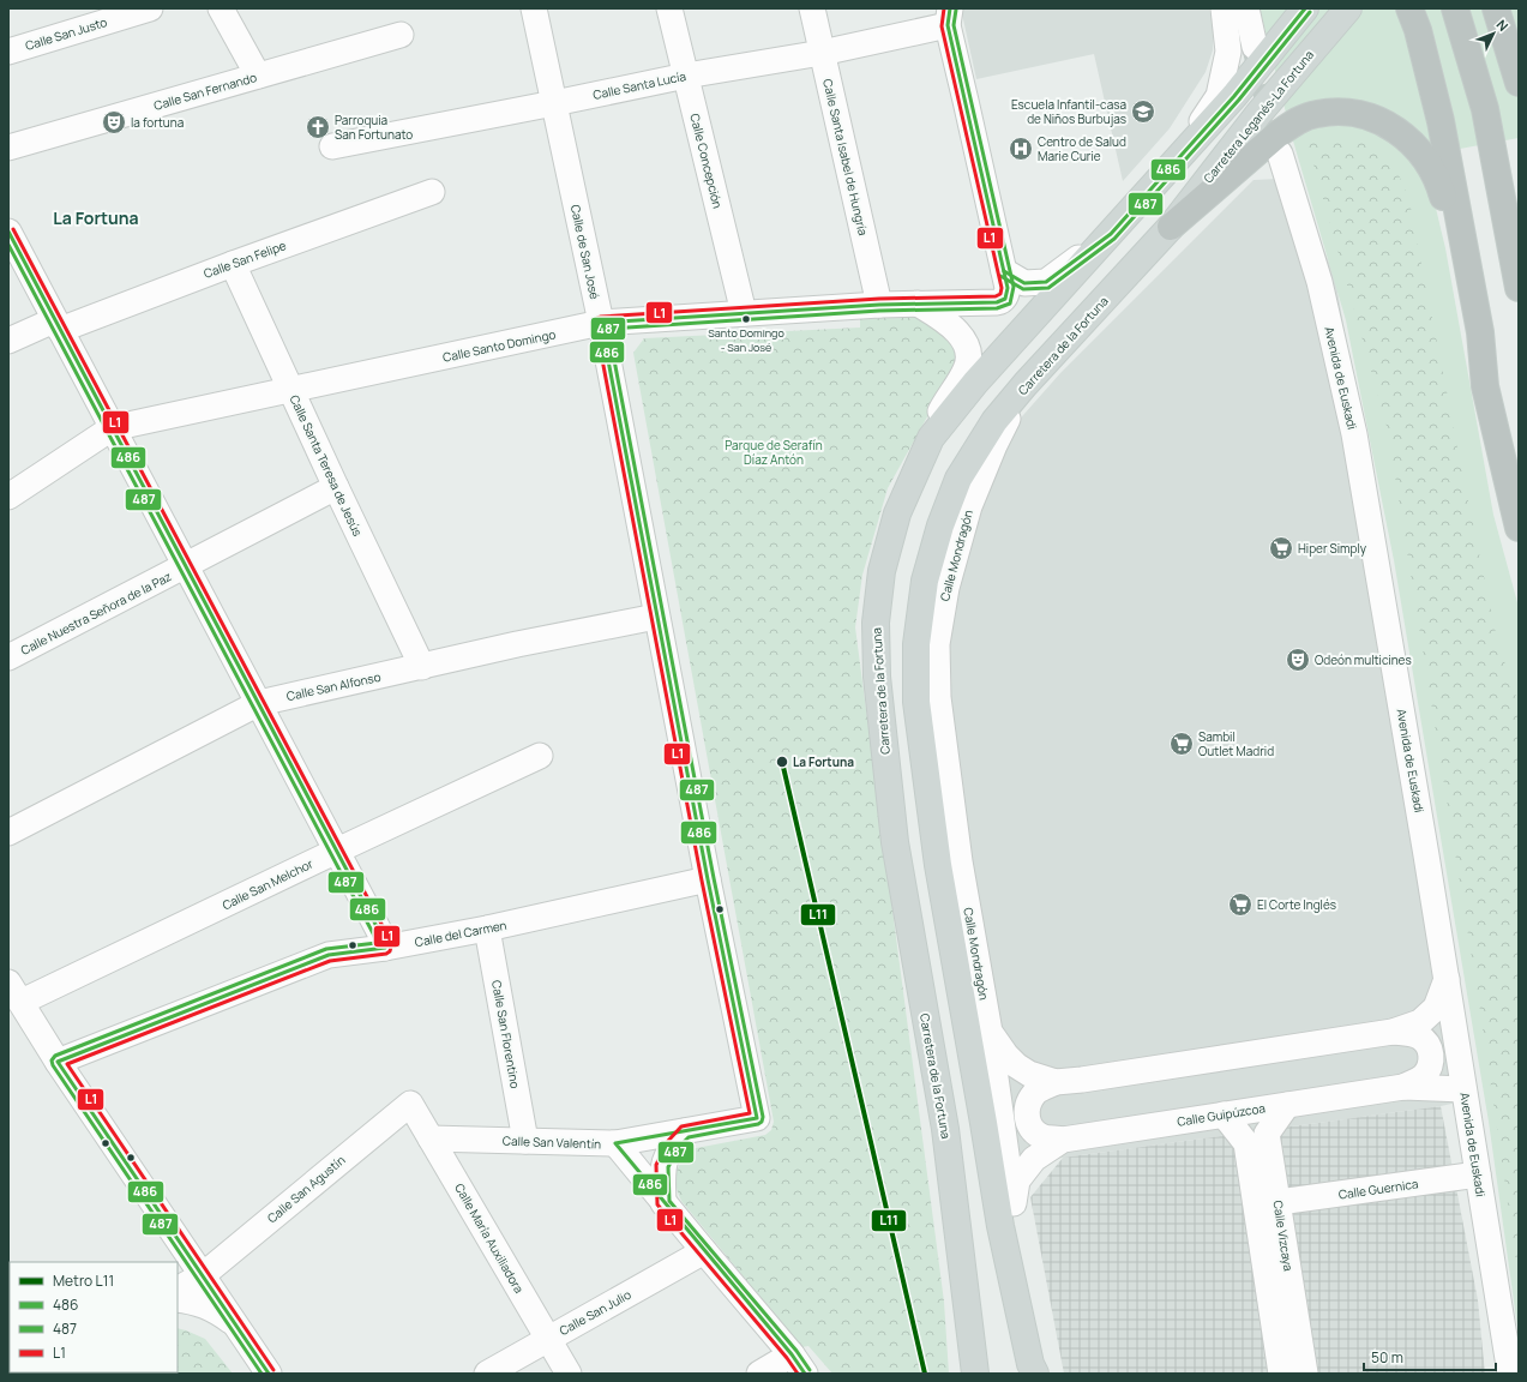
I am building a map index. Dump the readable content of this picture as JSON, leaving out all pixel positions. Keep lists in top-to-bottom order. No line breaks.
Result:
{"streets":{"main road":["Carretera Leganés-La Fortuna","Carretera de la Fortuna"],"street":["Calle San Justo","Calle Santa Lucía","Calle San Fernando","Calle Santa Isabel de Hungría","Calle Concepción","Calle de San José","Calle San Felipe","Calle Santo Domingo","Avenida de Euskadi","Calle Santa Teresa de Jesús","Calle Mondragón","Calle Nuestra Señora de la Paz","Calle San Alfonso","Calle San Melchor","Calle del Carmen","Calle San Florentino","Calle Guipúzcoa","Calle San Valentín","Calle San Agustín","Calle Guernica","Calle Vizcaya","Calle María Auxiliadora","Calle San Julio"]},"crossings":[["Calle Santa Lucía","Calle Santa Isabel de Hungría"],["Calle Santa Lucía","Calle Concepción"],["Calle Santa Lucía","Calle de San José"],["Carretera Leganés-La Fortuna","Carretera de la Fortuna"],["Calle Santa Isabel de Hungría","Calle Santo Domingo"],["Calle Concepción","Calle Santo Domingo"],["Calle de San José","Calle Santo Domingo"],["Calle de San José","Calle San Alfonso"],["Calle de San José","Calle del Carmen"],["Calle de San José","Calle San Valentín"],["Calle San Felipe","Calle Santa Teresa de Jesús"],["Calle Santo Domingo","Calle Santa Teresa de Jesús"],["Carretera de la Fortuna","Calle Mondragón"],["Avenida de Euskadi","Calle Mondragón"],["Avenida de Euskadi","Calle Guipúzcoa"],["Avenida de Euskadi","Calle Guernica"],["Calle Santa Teresa de Jesús","Calle Nuestra Señora de la Paz"],["Calle Santa Teresa de Jesús","Calle San Alfonso"],["Calle del Carmen","Calle San Florentino"],["Calle San Florentino","Calle San Valentín"],["Calle Guipúzcoa","Calle Vizcaya"],["Calle San Valentín","Calle María Auxiliadora"],["Calle San Agustín","Calle María Auxiliadora"],["Calle Guernica","Calle Vizcaya"],["Calle María Auxiliadora","Calle San Julio"]],"districts":["La Fortuna"],"parks":["Parque de Serafín Díaz Antón"],"places":{"school or university":["Escuela Infantil-casa de Niños Burbujas"],"theatre":["la fortuna","Odeón multicines"],"church":["Parroquia San Fortunato"],"hospital":["Centro de Salud Marie Curie"],"other":["Santo Domingo - San José","La Fortuna"],"supermarket":["Hiper Simply","Sambil Outlet Madrid","El Corte Inglés"]},"lines":["transit line 486","transit line L1","transit line 487","metro line L11"],"legend":["Metro L11","486","487","L1"],"scale_bar":"50 m","north":"top right"}
